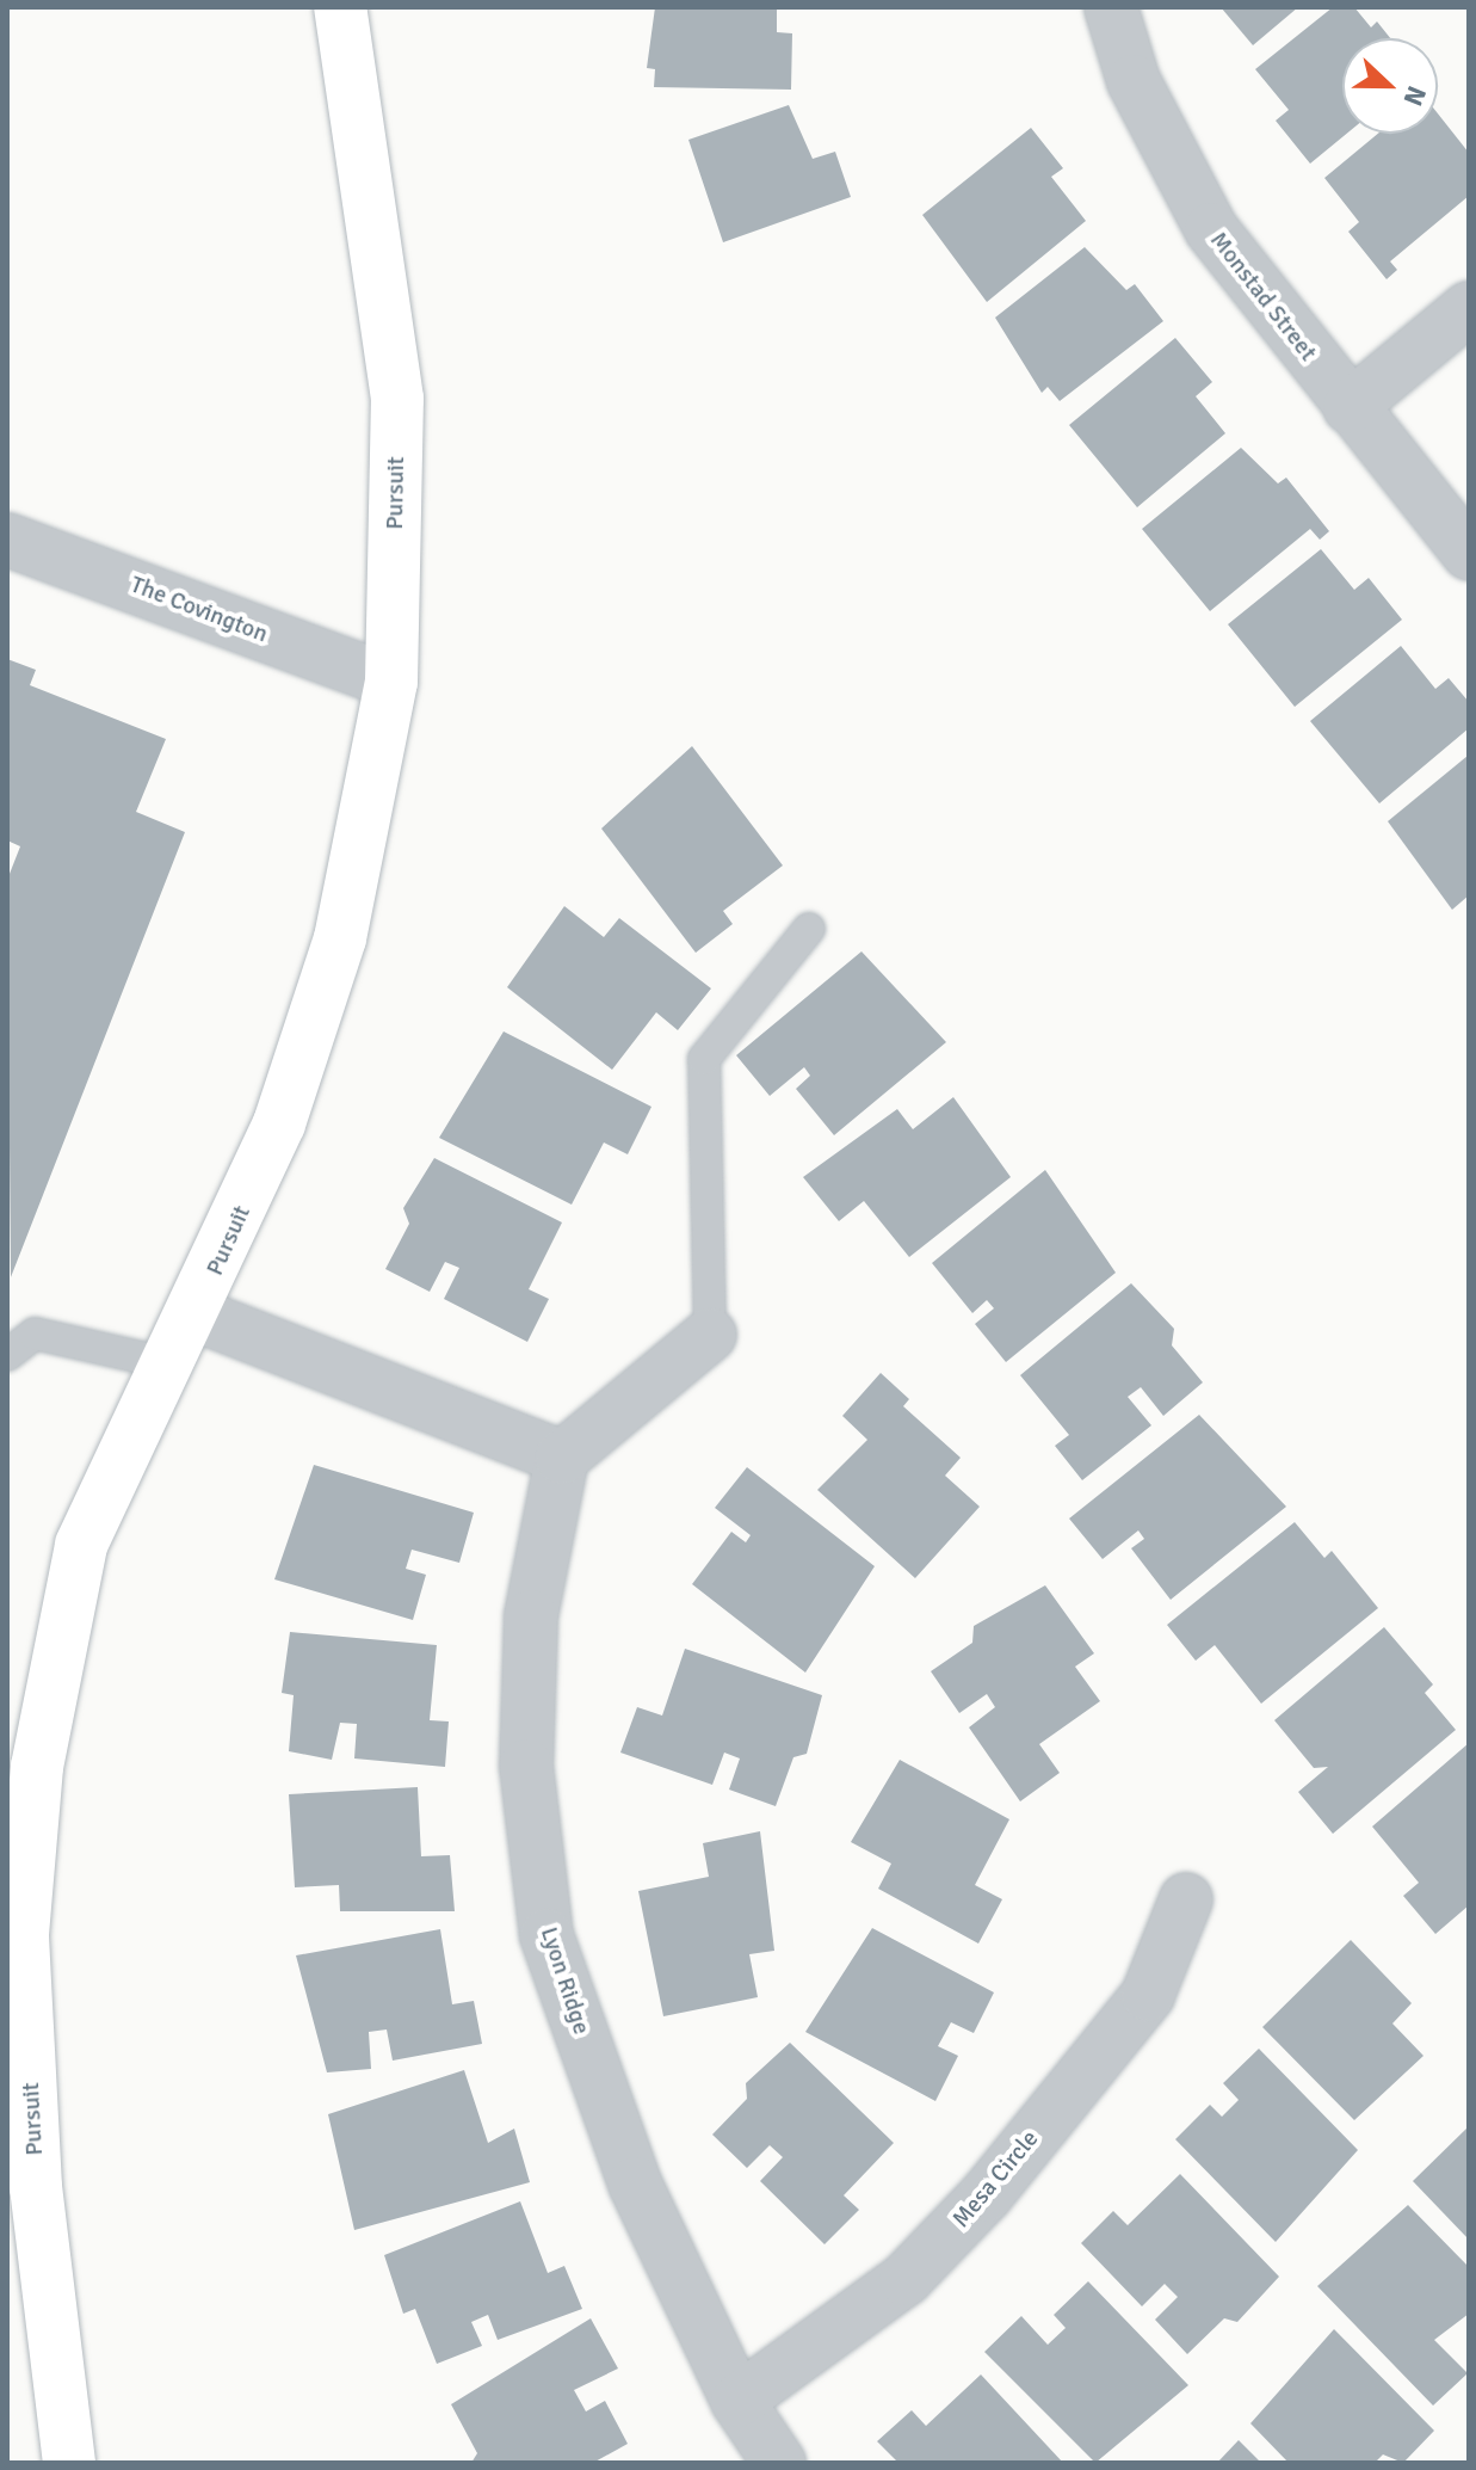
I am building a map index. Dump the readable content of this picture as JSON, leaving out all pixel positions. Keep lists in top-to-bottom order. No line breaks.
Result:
{"streets":{"street":["Monstad Street","Pursuit","The Covington","Lyon Ridge","Mesa Circle"]},"crossings":[["Pursuit","The Covington"],["Lyon Ridge","Mesa Circle"]],"north":"right"}
